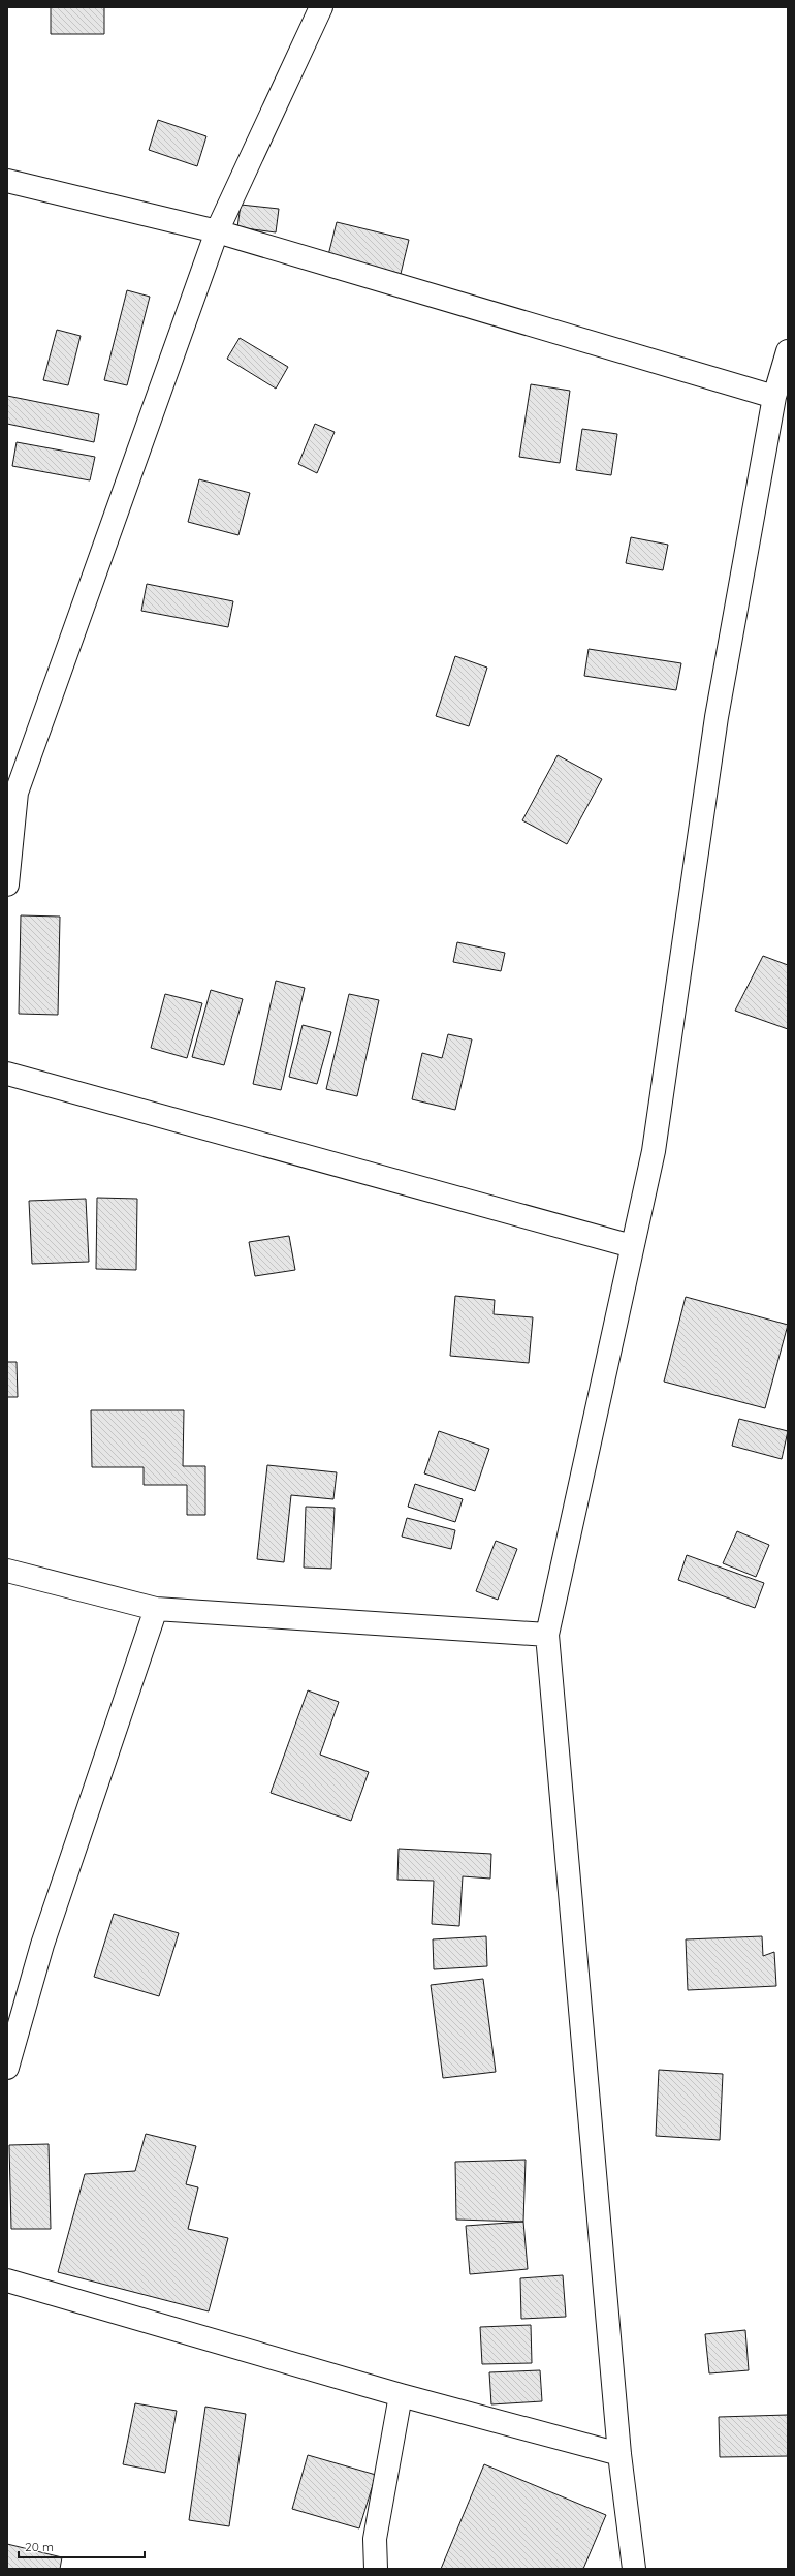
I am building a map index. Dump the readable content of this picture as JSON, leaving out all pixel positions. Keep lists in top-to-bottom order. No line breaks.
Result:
{"scale_bar":"20 m"}
